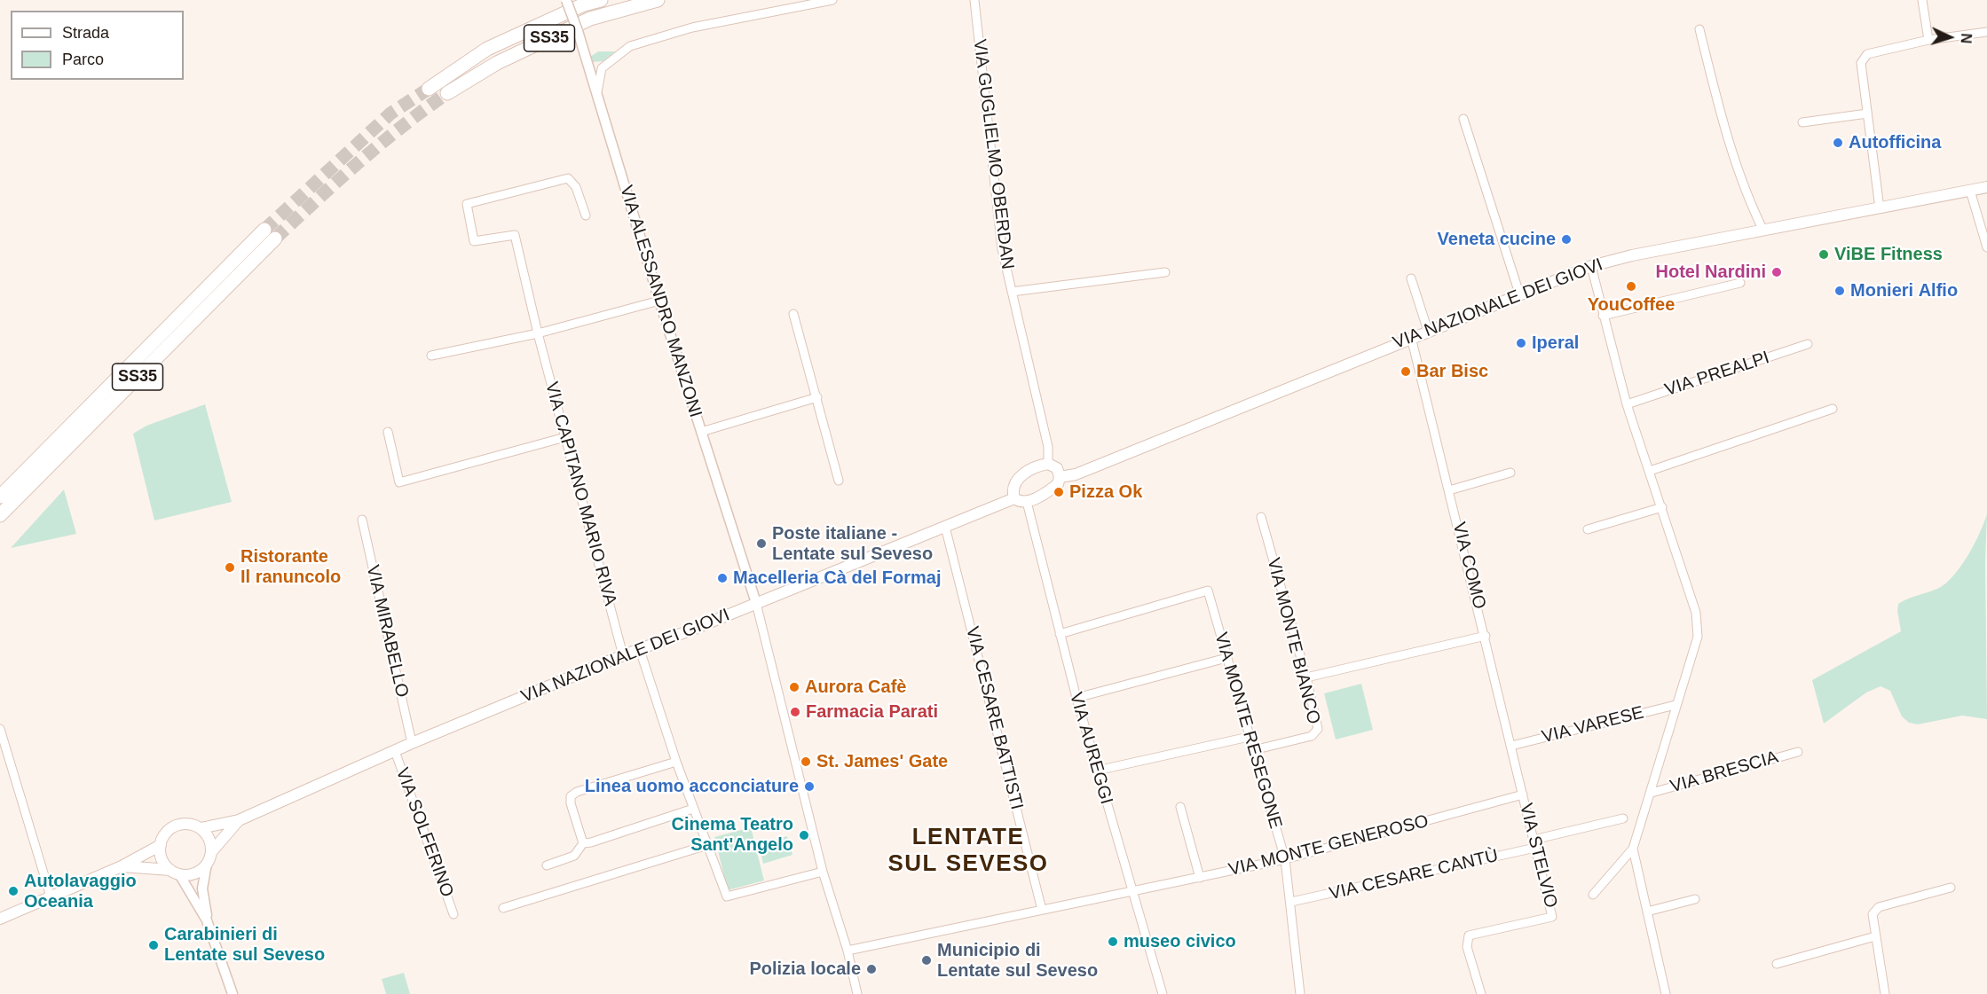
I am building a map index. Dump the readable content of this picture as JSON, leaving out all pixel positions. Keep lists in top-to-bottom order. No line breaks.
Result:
{"streets":{"highway":["SS35"],"main road":["VIA NAZIONALE DEI GIOVI"],"street":["VIA GUGLIELMO OBERDAN","VIA ALESSANDRO MANZONI","VIA PREALPI","VIA CAPITANO MARIO RIVA","VIA COMO","VIA MIRABELLO","VIA MONTE BIANCO","VIA CESARE BATTISTI","VIA VARESE","VIA MONTE RESEGONE","VIA AUREGGI","VIA BRESCIA","VIA SOLFERINO","VIA MONTE GENEROSO","VIA STELVIO","VIA CESARE CANTÙ"]},"crossings":[["VIA ALESSANDRO MANZONI","VIA NAZIONALE DEI GIOVI"],["VIA NAZIONALE DEI GIOVI","VIA CAPITANO MARIO RIVA"],["VIA NAZIONALE DEI GIOVI","VIA COMO"],["VIA NAZIONALE DEI GIOVI","VIA MIRABELLO"],["VIA NAZIONALE DEI GIOVI","VIA CESARE BATTISTI"],["VIA NAZIONALE DEI GIOVI","VIA AUREGGI"],["VIA NAZIONALE DEI GIOVI","VIA SOLFERINO"],["VIA COMO","VIA VARESE"],["VIA COMO","VIA MONTE GENEROSO"],["VIA COMO","VIA STELVIO"],["VIA MONTE BIANCO","VIA MONTE RESEGONE"],["VIA CESARE BATTISTI","VIA MONTE GENEROSO"],["VIA MONTE RESEGONE","VIA AUREGGI"],["VIA MONTE RESEGONE","VIA MONTE GENEROSO"],["VIA MONTE RESEGONE","VIA CESARE CANTÙ"],["VIA AUREGGI","VIA MONTE GENEROSO"],["VIA MONTE GENEROSO","VIA STELVIO"],["VIA STELVIO","VIA CESARE CANTÙ"]],"districts":["LENTATE SUL SEVESO"],"places":["Autofficina","Veneta cucine","ViBE Fitness","Hotel Nardini","YouCoffee","Monieri Alfio","Iperal","Bar Bisc","Pizza Ok","Poste italiane - Lentate sul Seveso","Ristorante Il ranuncolo","Macelleria Cà del Formaj","Aurora Cafè","Farmacia Parati","St. James' Gate","Linea uomo acconciature","Cinema Teatro Sant'Angelo","Autolavaggio Oceania","museo civico","Carabinieri di Lentate sul Seveso","Municipio di Lentate sul Seveso","Polizia locale"],"legend":["Strada","Parco"],"north":"right"}
